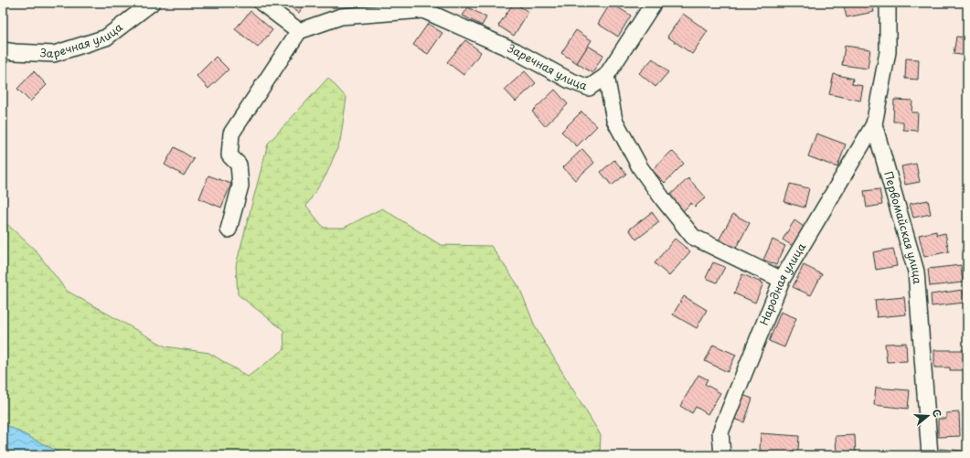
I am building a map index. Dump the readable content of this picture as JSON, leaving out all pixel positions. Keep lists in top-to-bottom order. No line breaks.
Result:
{"streets":{"street":["Заречная улица","Первомайская улица","Народная улица"]},"crossings":[["Заречная улица","Народная улица"],["Первомайская улица","Народная улица"]],"north":"right"}
